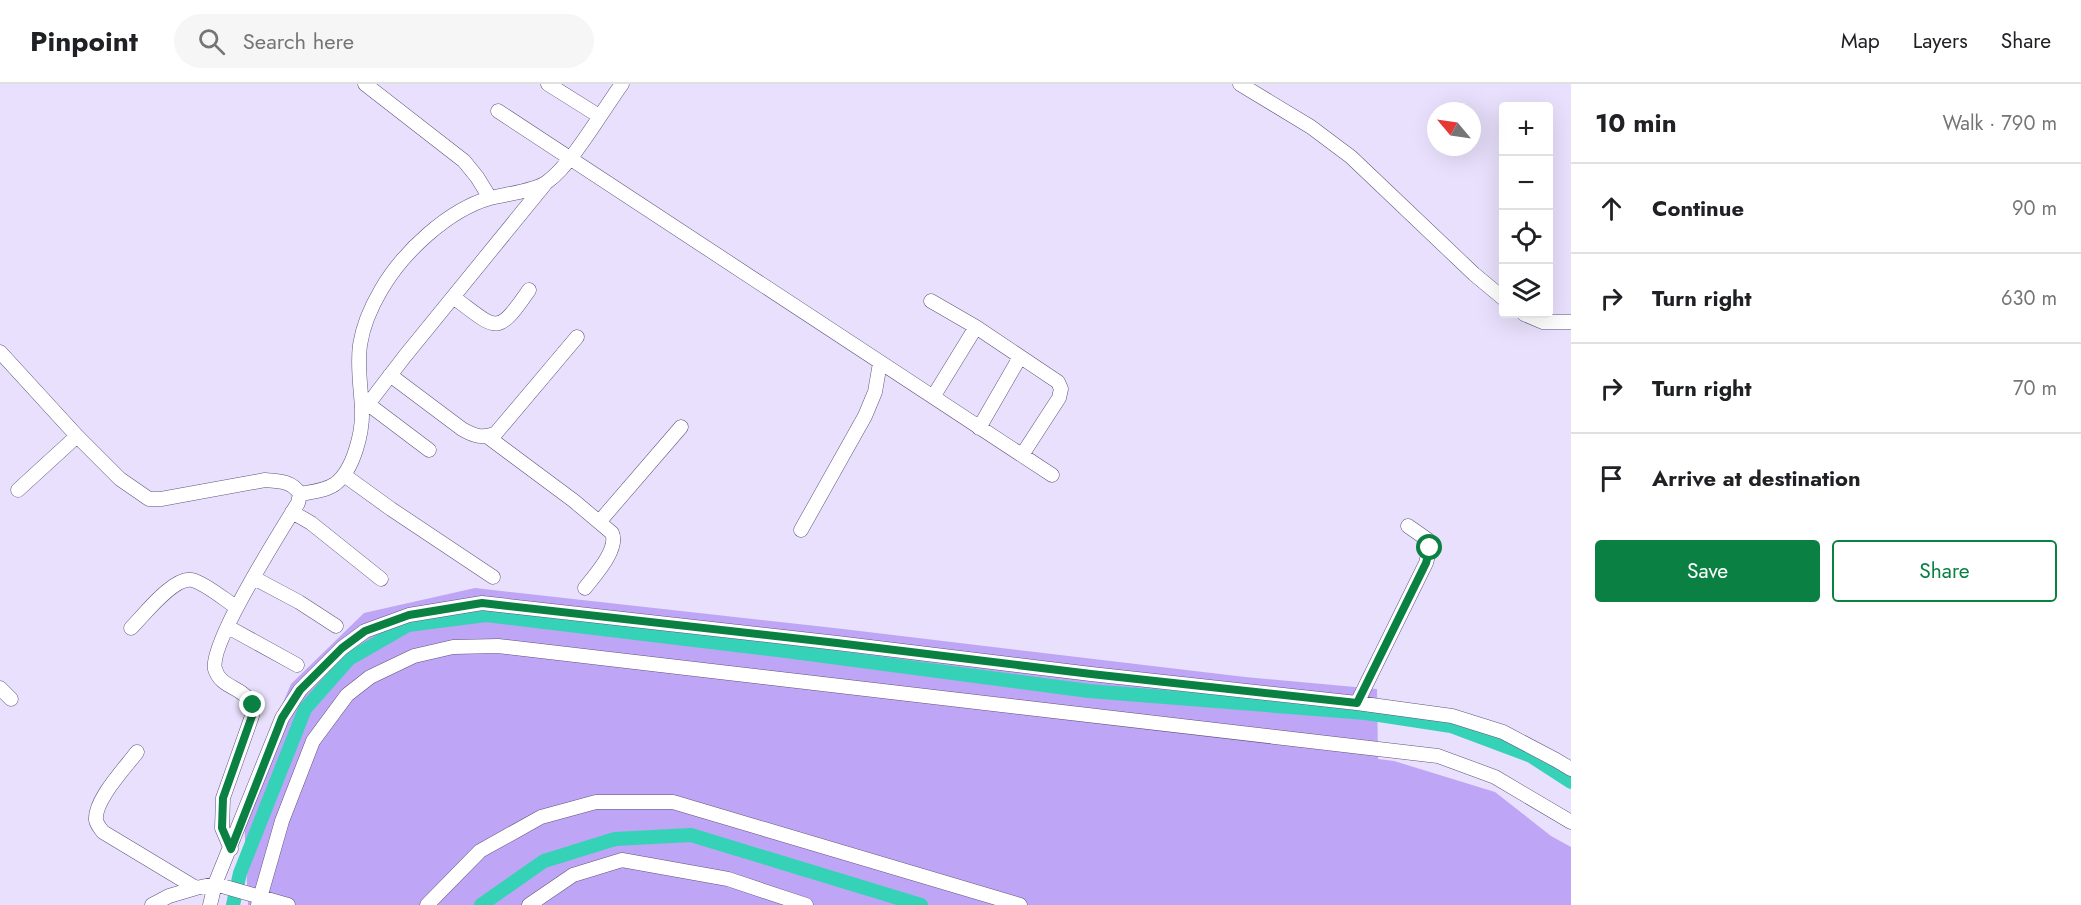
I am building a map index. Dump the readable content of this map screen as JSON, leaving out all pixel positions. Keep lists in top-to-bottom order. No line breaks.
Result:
{"north":"top left","page":{"header":"Pinpoint","search":"Search here","nav":["Map","Layers","Share"],"heading":["10 min","Walk · 790 m"],"map_buttons":["+","−"],"list":[["Continue","90 m"],["Turn right","630 m"],["Turn right","70 m"],"Arrive at destination"],"buttons":["Save","Share"]}}
